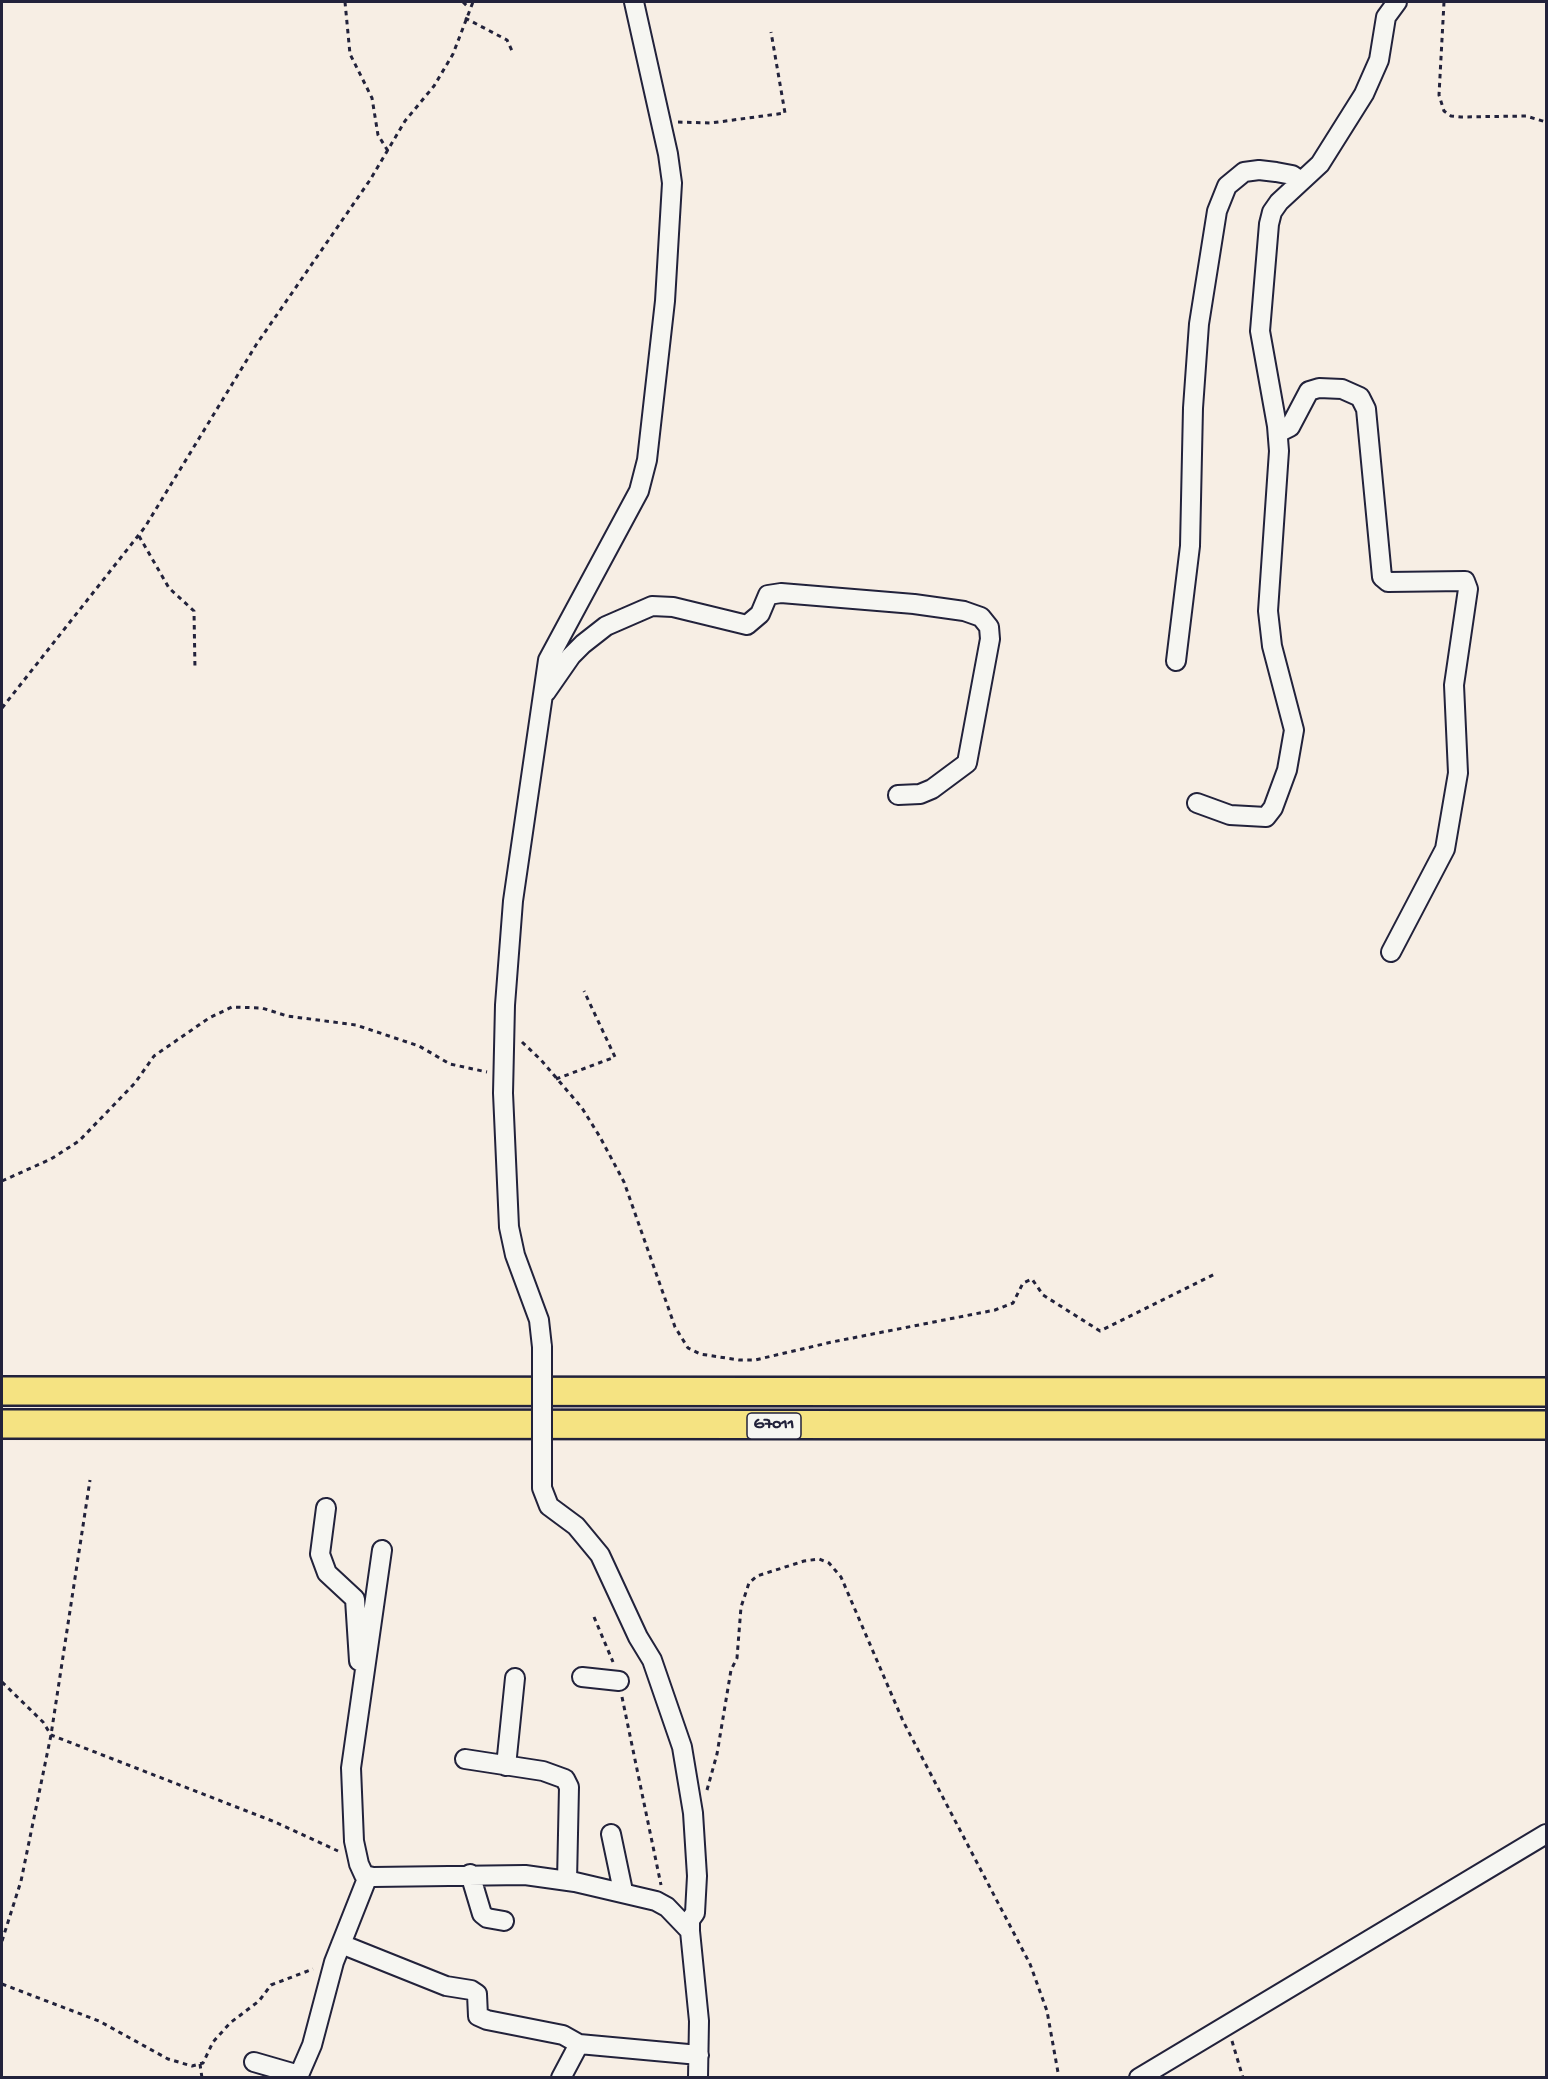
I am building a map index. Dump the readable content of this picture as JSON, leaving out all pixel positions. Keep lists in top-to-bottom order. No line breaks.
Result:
{"streets":{"highway":["G7011"]}}
